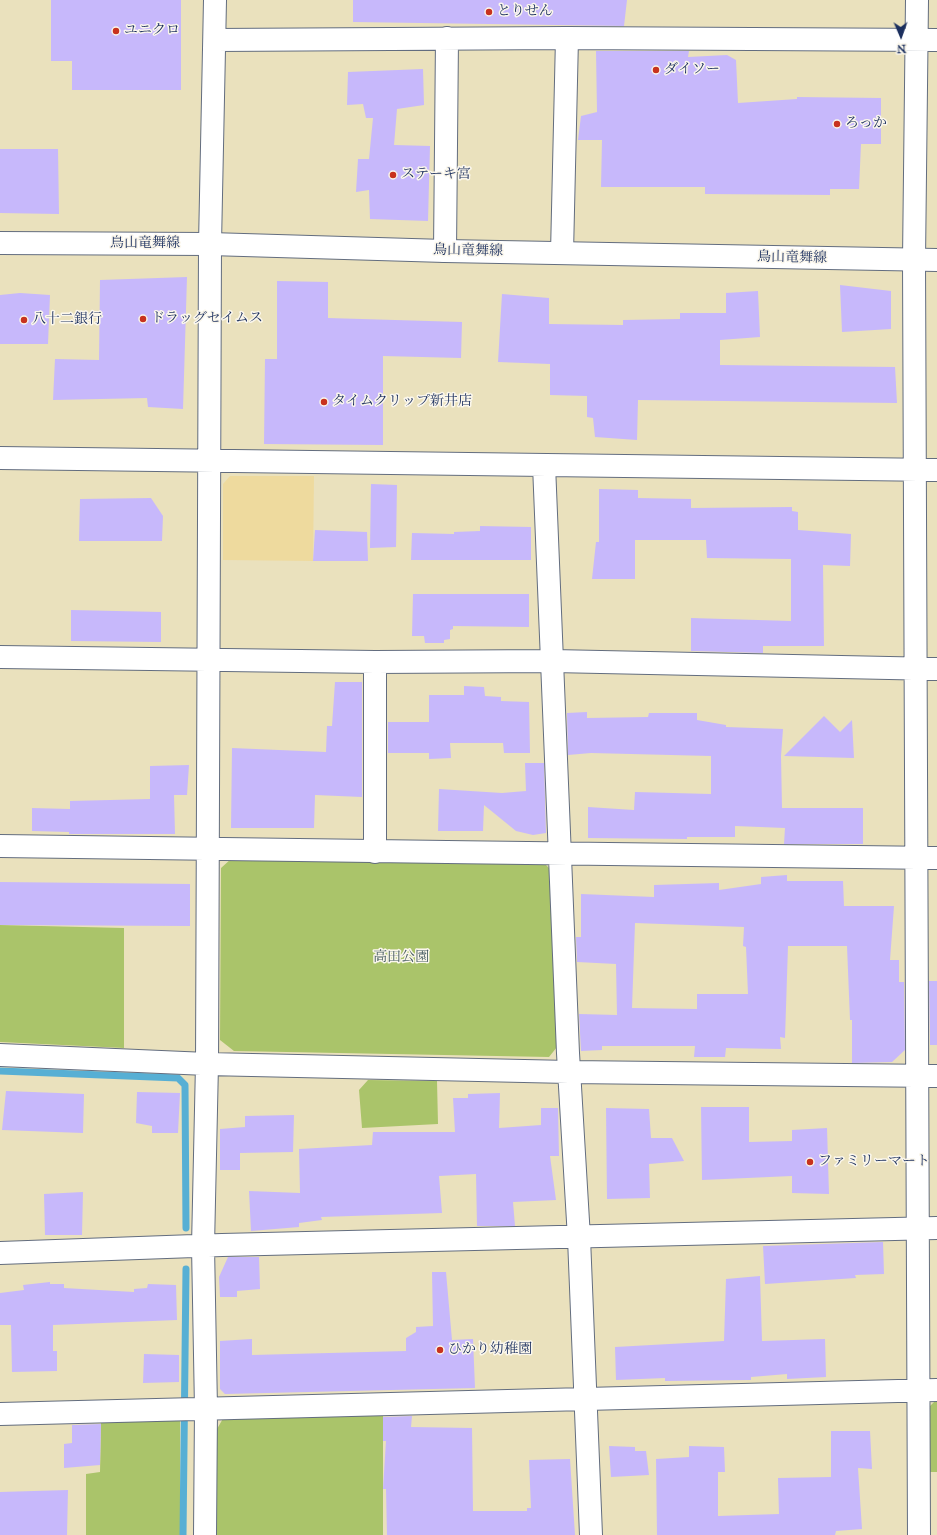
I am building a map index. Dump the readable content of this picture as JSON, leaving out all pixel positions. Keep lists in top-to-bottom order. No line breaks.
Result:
{"streets":{"street":["鳥山竜舞線"]},"parks":["高田公園"],"places":["とりせん","ユニクロ","ダイソー","ろっか","ステーキ宮","ドラッグセイムス","八十二銀行","タイムクリップ新井店","ファミリーマート","ひかり幼稚園"],"north":"bottom"}
